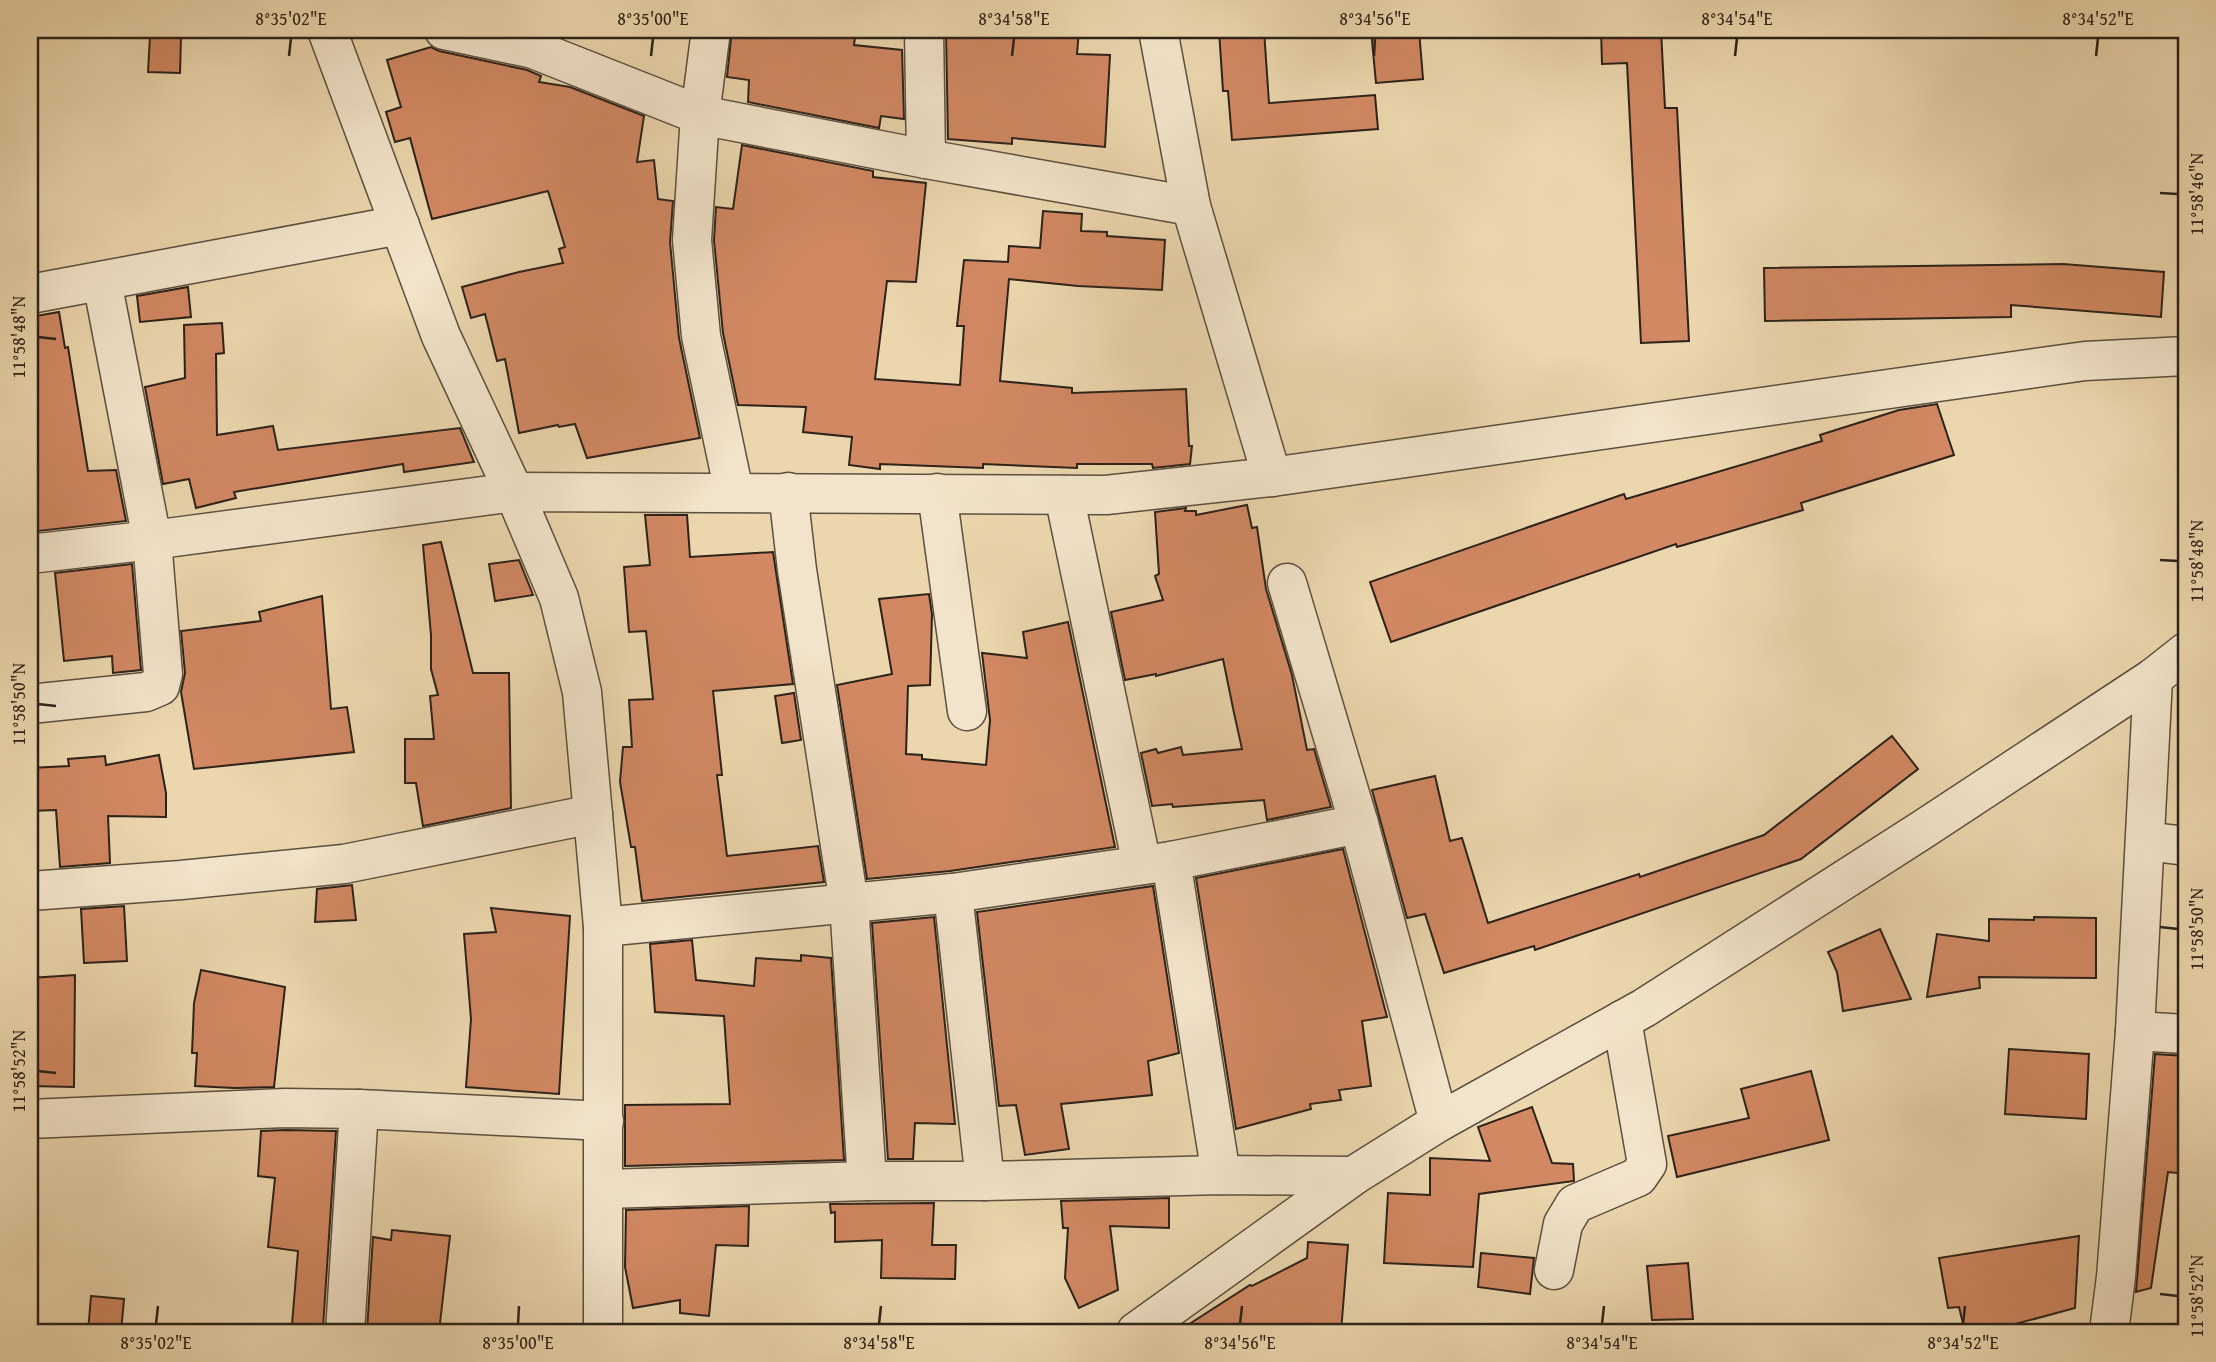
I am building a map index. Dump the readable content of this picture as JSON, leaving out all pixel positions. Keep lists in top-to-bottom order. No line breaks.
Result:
{"coordinates":["8°35'02\"E","8°35'00\"E","8°34'58\"E","8°34'56\"E","8°34'54\"E","8°34'52\"E","11°58'46\"N","11°58'48\"N","11°58'50\"N","11°58'52\"N"]}
